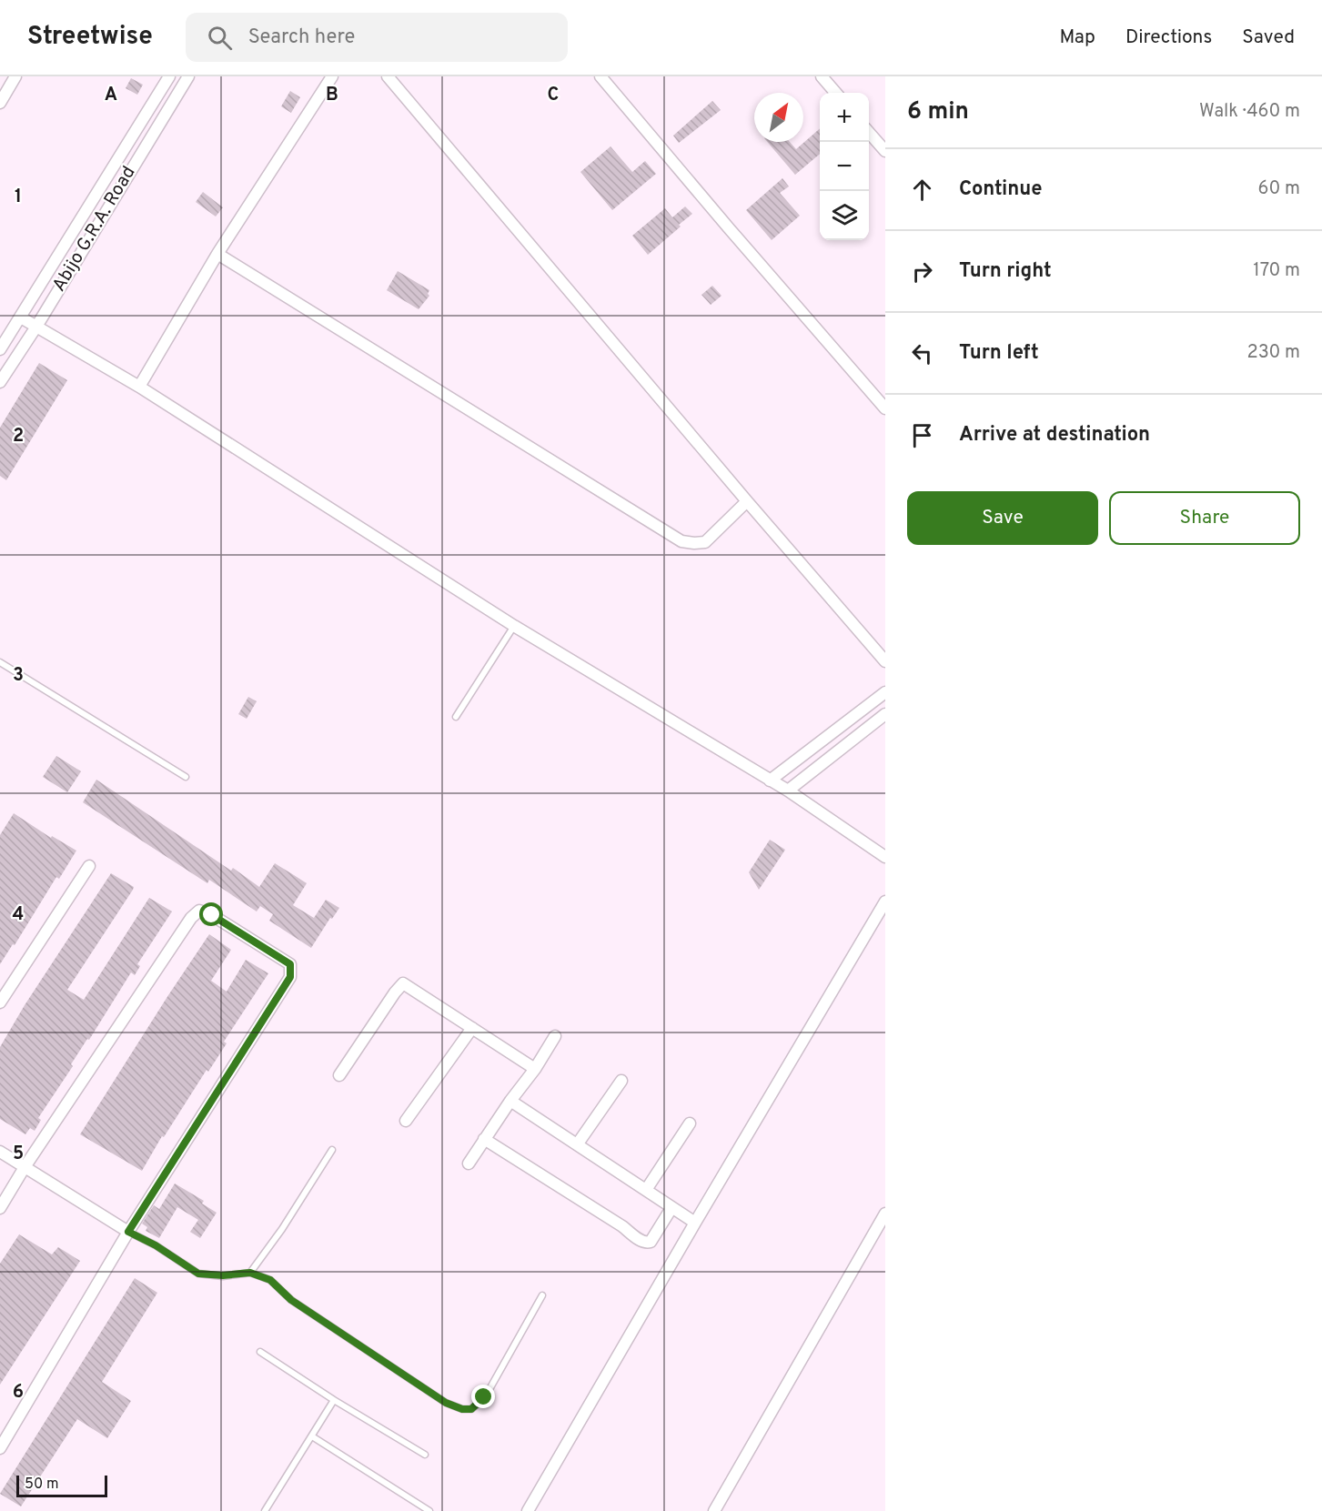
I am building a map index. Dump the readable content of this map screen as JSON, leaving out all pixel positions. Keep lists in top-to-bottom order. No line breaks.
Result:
{"streets":{"street":["Abijo G.R.A. Road"]},"scale_bar":"50 m","north":"top right","page":{"header":"Streetwise","search":"Search here","nav":["Map","Directions","Saved"],"heading":["6 min","Walk · 460 m"],"map_buttons":["+","−"],"list":[["Continue","60 m"],["Turn right","170 m"],["Turn left","230 m"],"Arrive at destination"],"buttons":["Save","Share"],"scale":"50 m"},"grid":{"columns":["A","B","C"],"rows":["1","2","3","4","5","6"]}}
